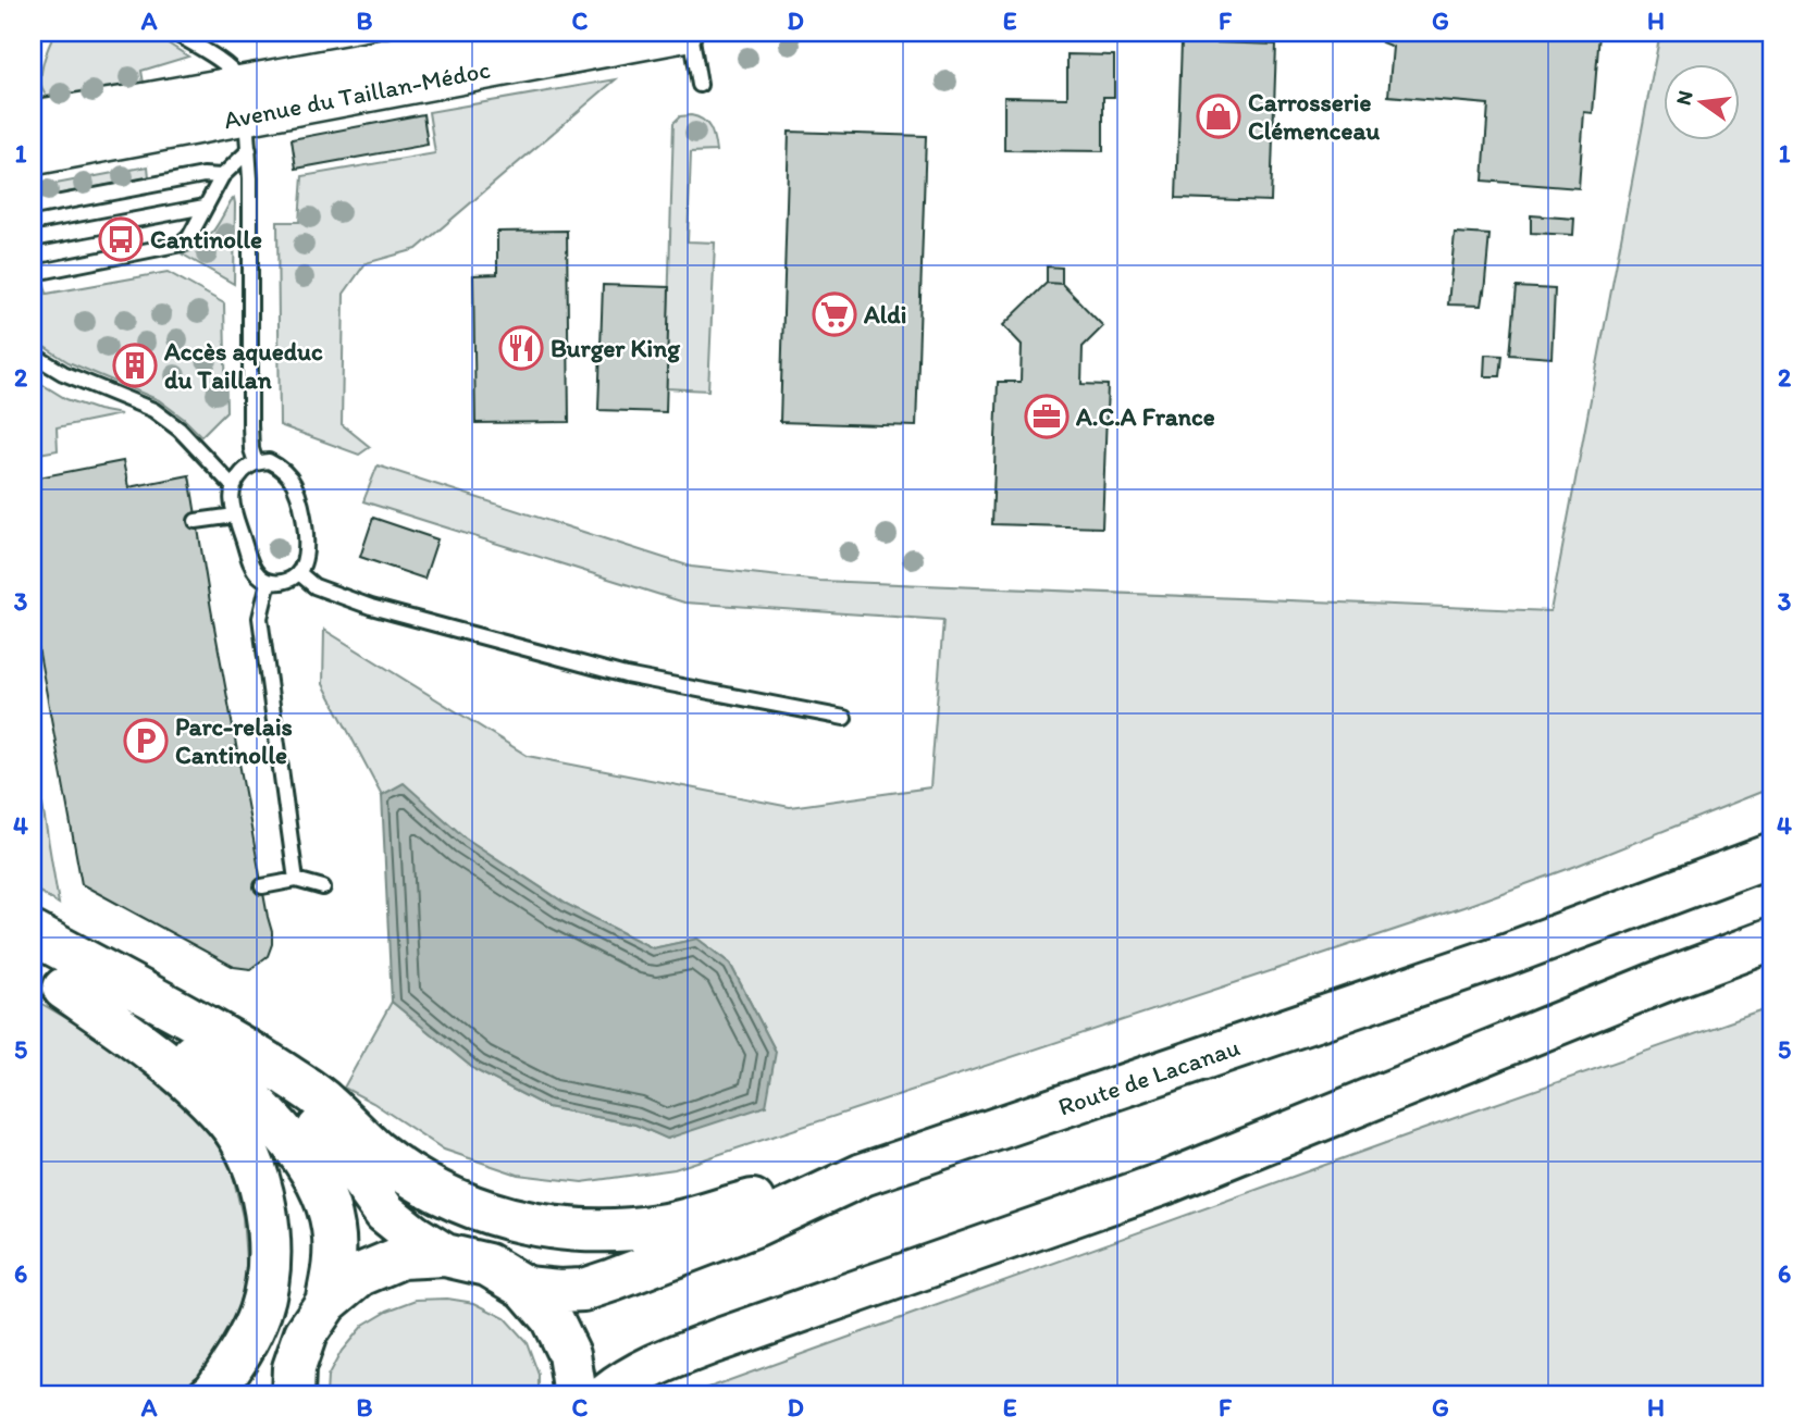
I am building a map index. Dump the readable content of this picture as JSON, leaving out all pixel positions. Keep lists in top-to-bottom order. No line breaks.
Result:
{"streets":{"main road":["Route de Lacanau"],"street":["Avenue du Taillan-Médoc"]},"places":{"shop":["Carrosserie Clémenceau"],"bus stop":["Cantinolle"],"supermarket":["Aldi"],"restaurant":["Burger King"],"building":["Accès aqueduc du Taillan"],"office":["A.C.A France"],"parking":["Parc-relais Cantinolle"]},"north":"left","grid":{"columns":["A","B","C","D","E","F","G","H"],"rows":["1","2","3","4","5","6"]}}
